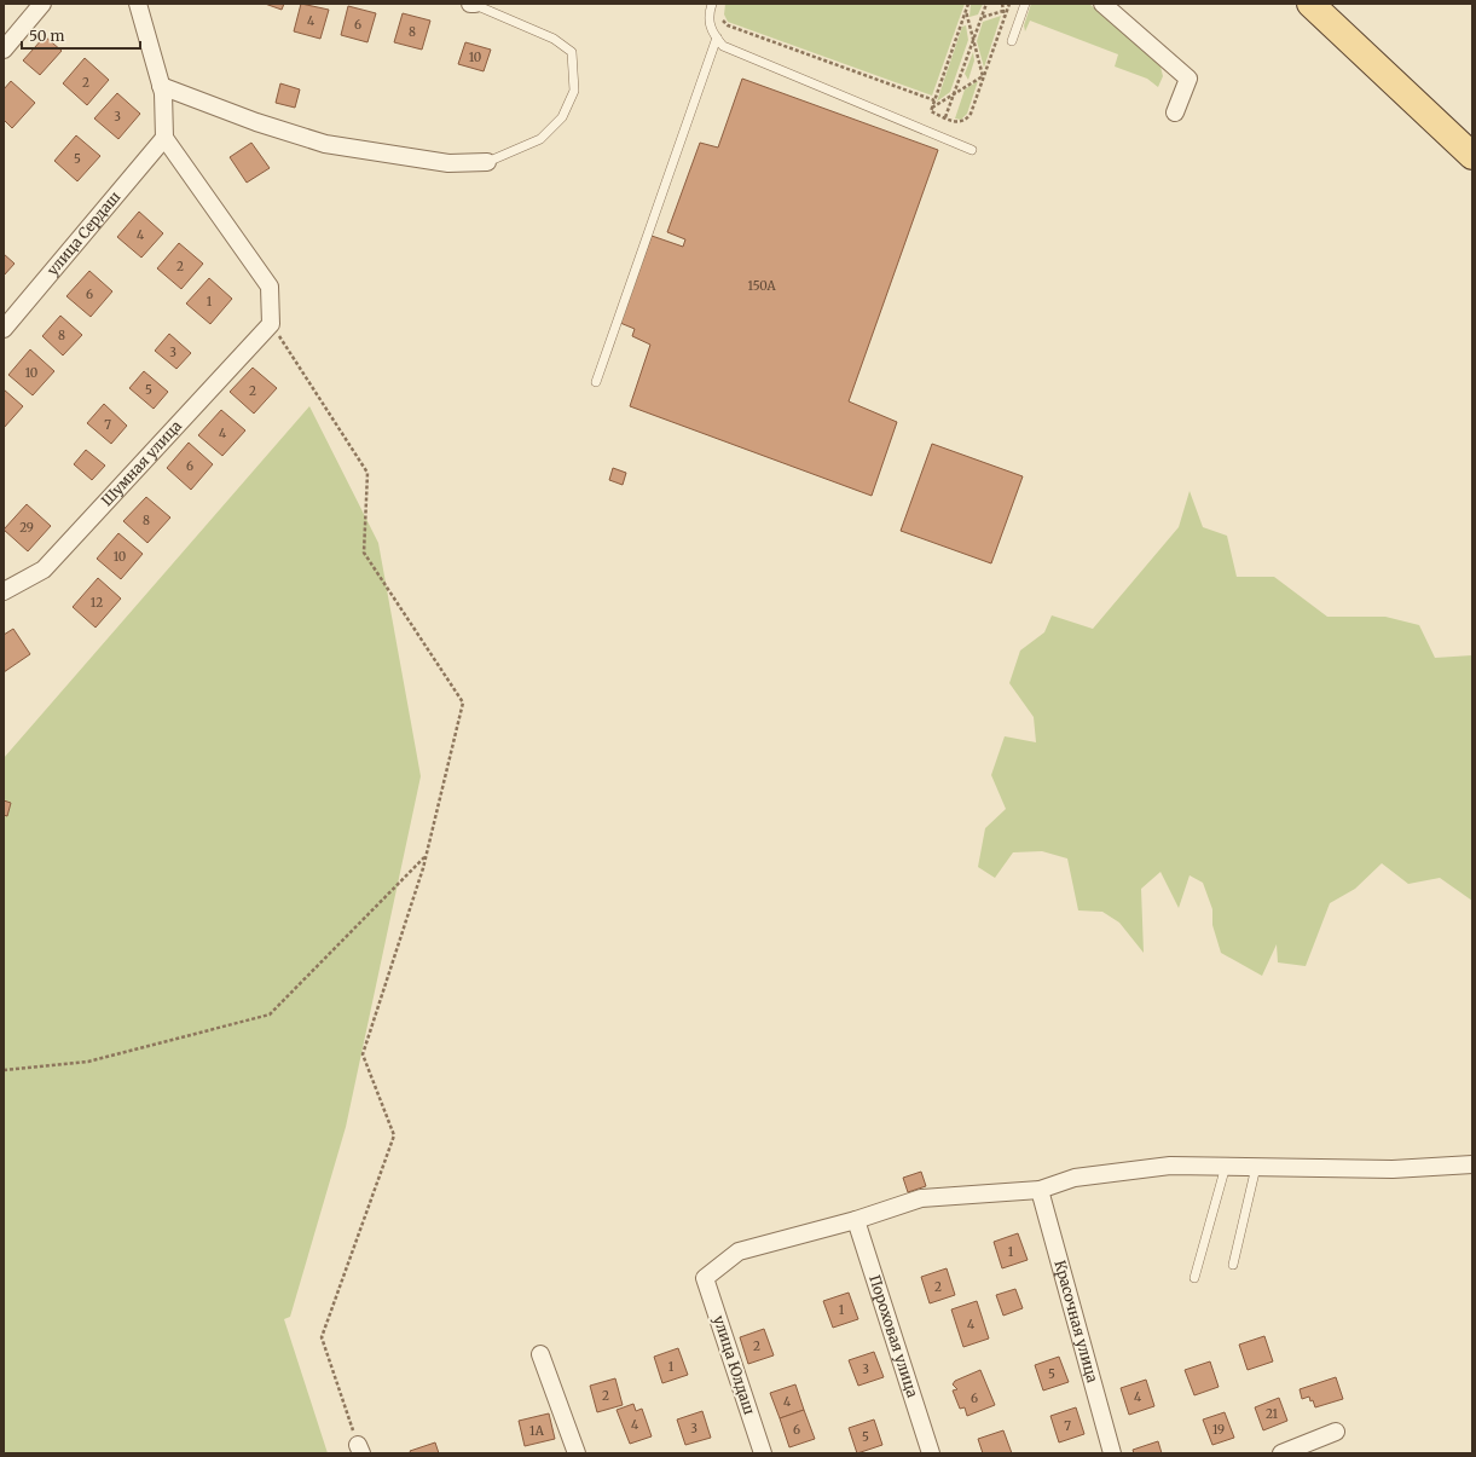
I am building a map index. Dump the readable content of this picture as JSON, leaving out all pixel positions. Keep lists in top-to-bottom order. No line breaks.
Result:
{"streets":{"street":["улица Сердаш","Шумная улица","Красочная улица","Пороховая улица","улица Юлдаш"]},"crossings":[["Пороховая улица","улица Юлдаш"]],"house_numbers":["4","6","8","10","2","3","5","4","2","150А","6","1","8","3","10","5","2","7","4","6","8","29","10","12","1","2","1","4","2","1","3","5","2","4","6","4","21","4","7","3","6","19","1А","5"],"scale_bar":"50 m"}
